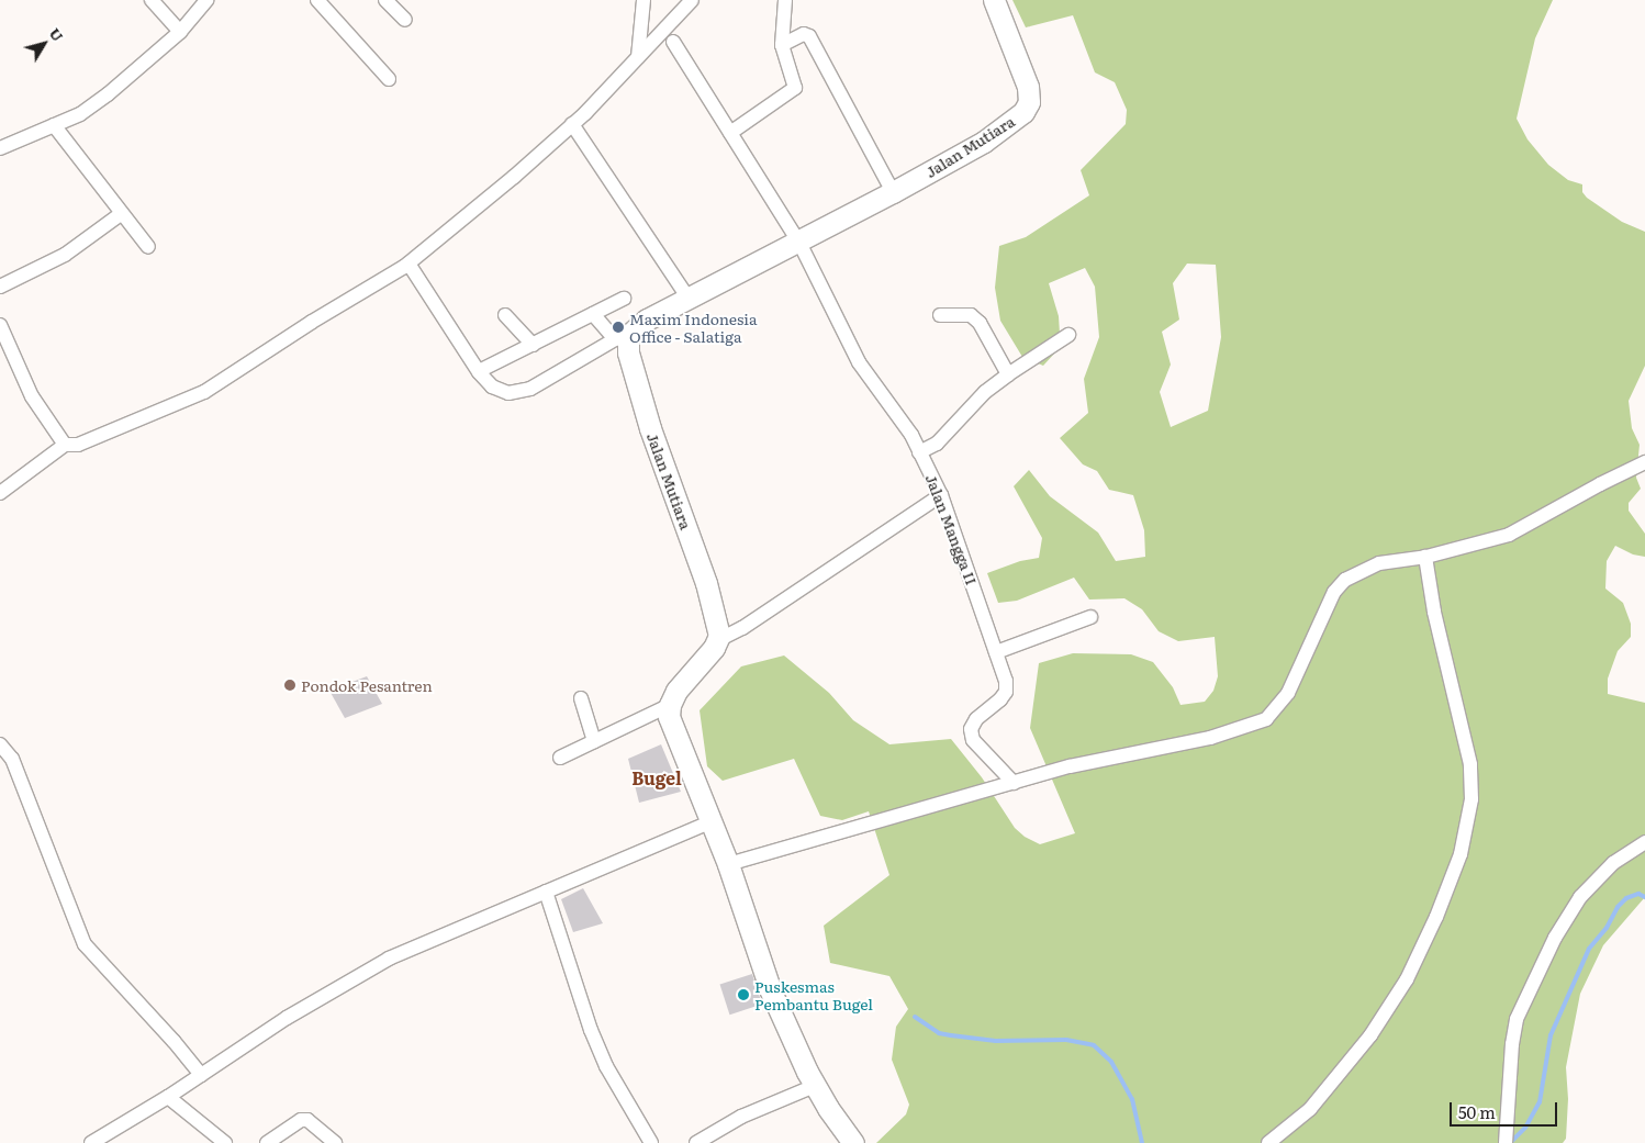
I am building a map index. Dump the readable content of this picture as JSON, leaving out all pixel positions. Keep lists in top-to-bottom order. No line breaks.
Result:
{"streets":{"street":["Jalan Mutiara","Jalan Mangga II"]},"crossings":[["Jalan Mutiara","Jalan Mangga II"]],"districts":["Bugel"],"places":["Maxim Indonesia Office - Salatiga","Pondok Pesantren","Puskesmas Pembantu Bugel"],"scale_bar":"50 m","north":"top right"}
